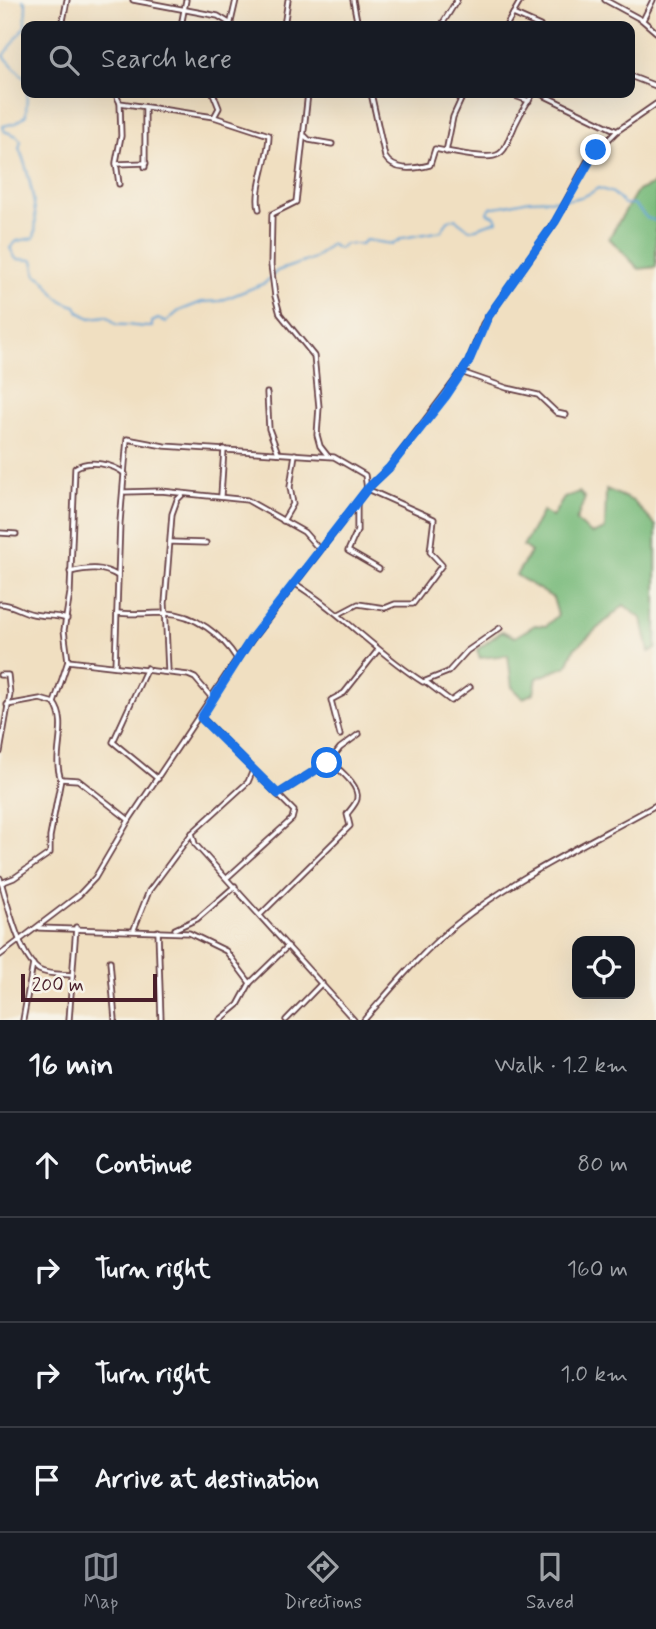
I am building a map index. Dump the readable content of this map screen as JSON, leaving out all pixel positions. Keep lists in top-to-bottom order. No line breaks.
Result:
{"scale_bar":"200 m","page":{"search":"Search here","scale":"200 m","heading":["16 min","Walk · 1.2 km"],"list":[["Continue","80 m"],["Turn right","160 m"],["Turn right","1.0 km"],"Arrive at destination"],"nav":["Map","Directions","Saved"]}}
